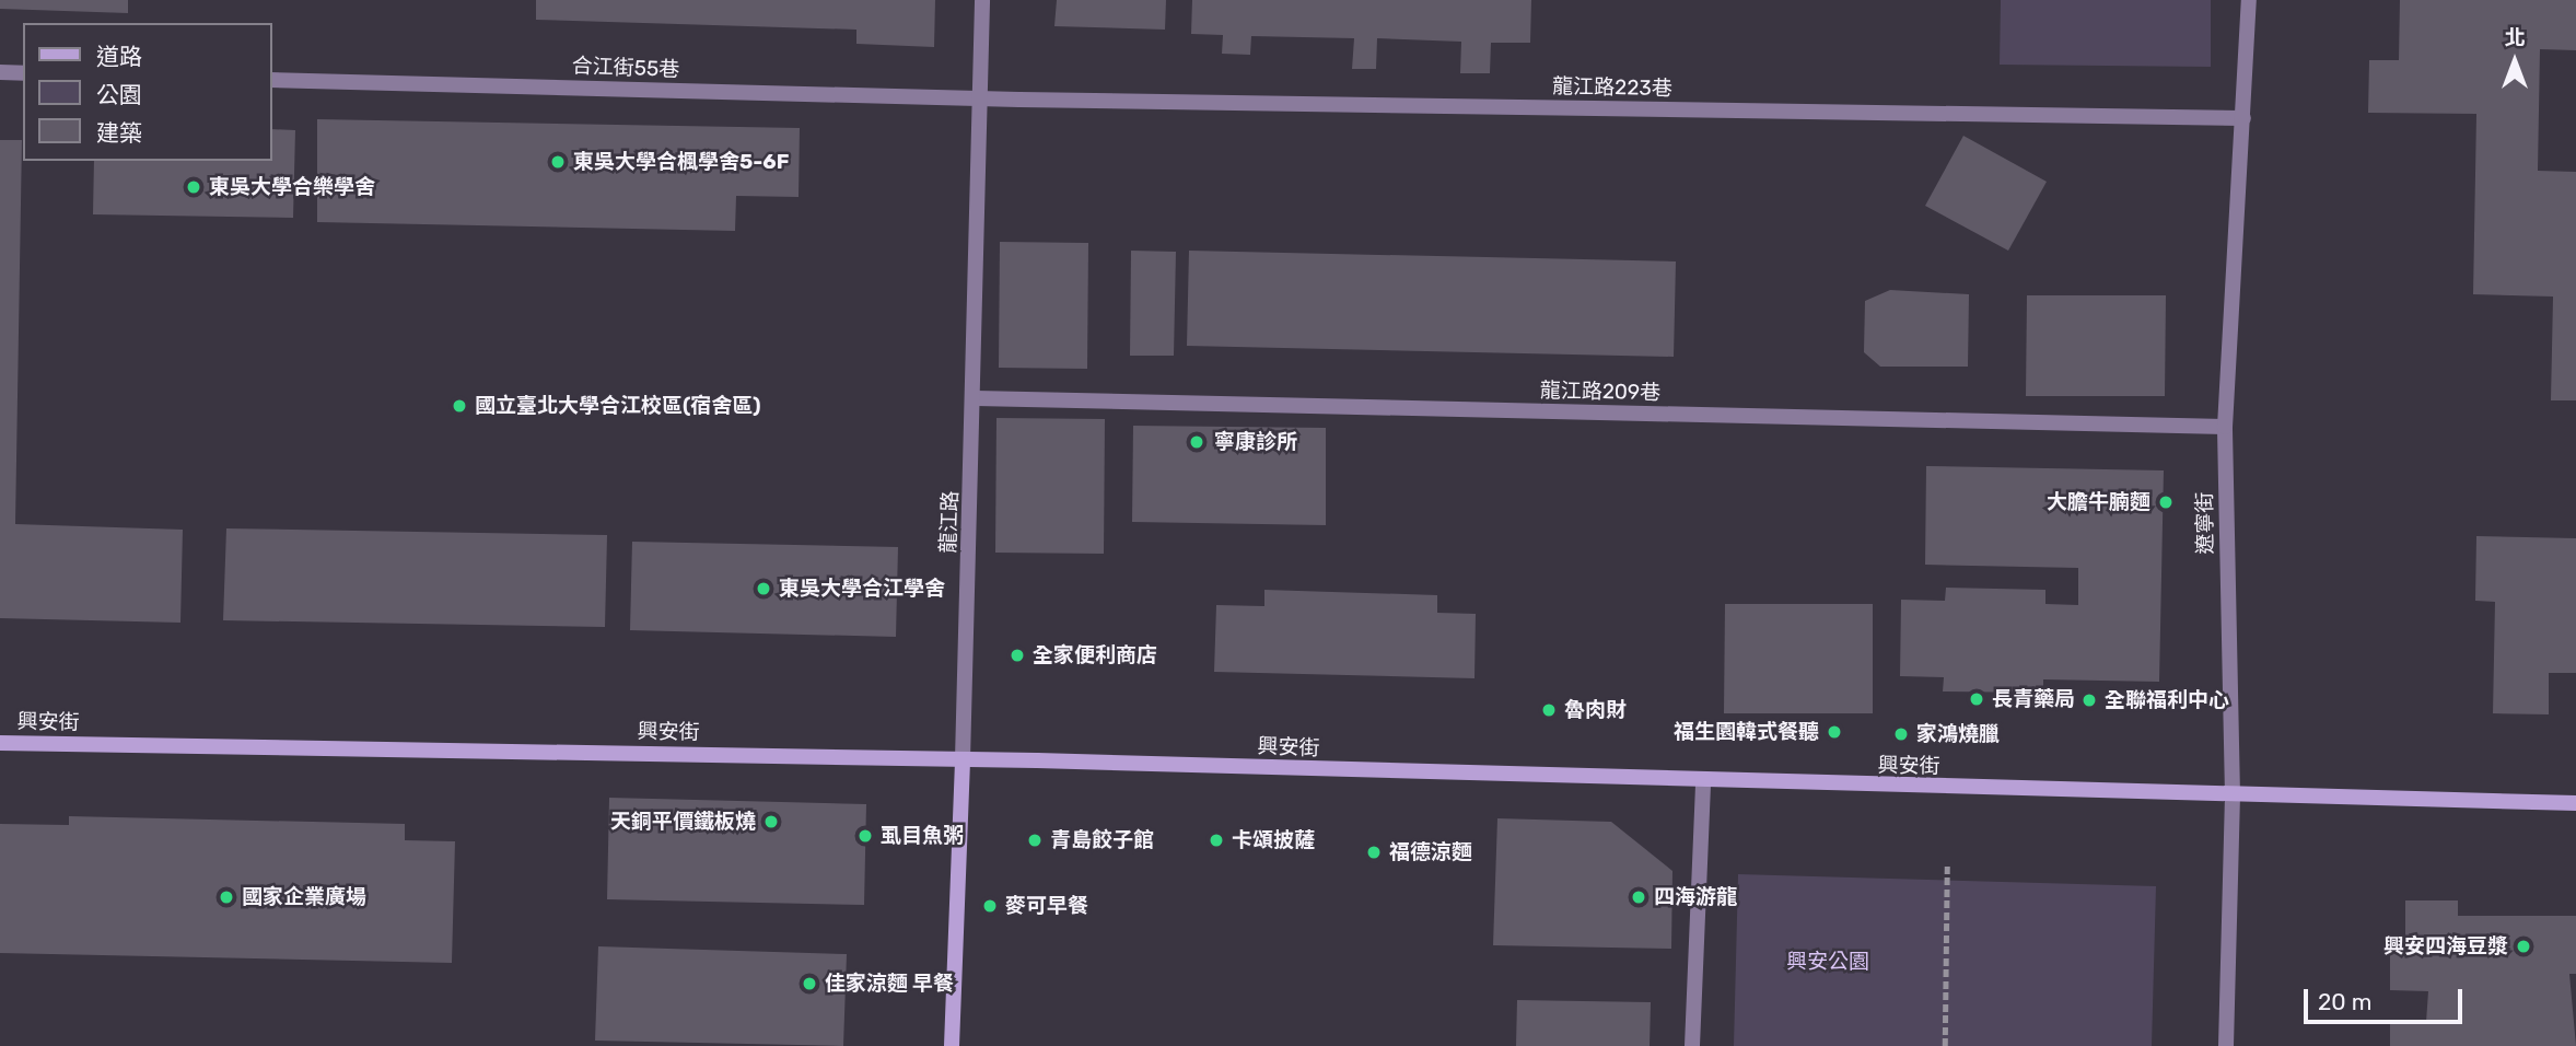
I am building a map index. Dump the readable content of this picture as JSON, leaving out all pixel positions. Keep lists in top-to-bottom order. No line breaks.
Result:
{"streets":{"street":["合江街55巷","龍江路223巷","龍江路209巷","龍江路","遼寧街","興安街"]},"crossings":[["合江街55巷","龍江路223巷"],["合江街55巷","龍江路"],["龍江路223巷","龍江路"],["龍江路223巷","遼寧街"],["龍江路209巷","龍江路"],["龍江路209巷","遼寧街"],["龍江路","興安街"],["遼寧街","興安街"]],"parks":["興安公園"],"places":["東吳大學合楓學舍5-6F","東吳大學合樂學舍","國立臺北大學合江校區(宿舍區)","寧康診所","大膽牛腩麵","東吳大學合江學舍","全家便利商店","長青藥局","全聯福利中心","魯肉財","福生園韓式餐聽","家鴻燒臘","天銅平價鐵板燒","虱目魚粥","青島餃子館","卡頌披薩","福德涼麵","國家企業廣場","四海游龍","麥可早餐","興安四海豆漿","佳家涼麵 早餐"],"legend":["道路","公園","建築"],"scale_bar":"20 m","north":"top"}
